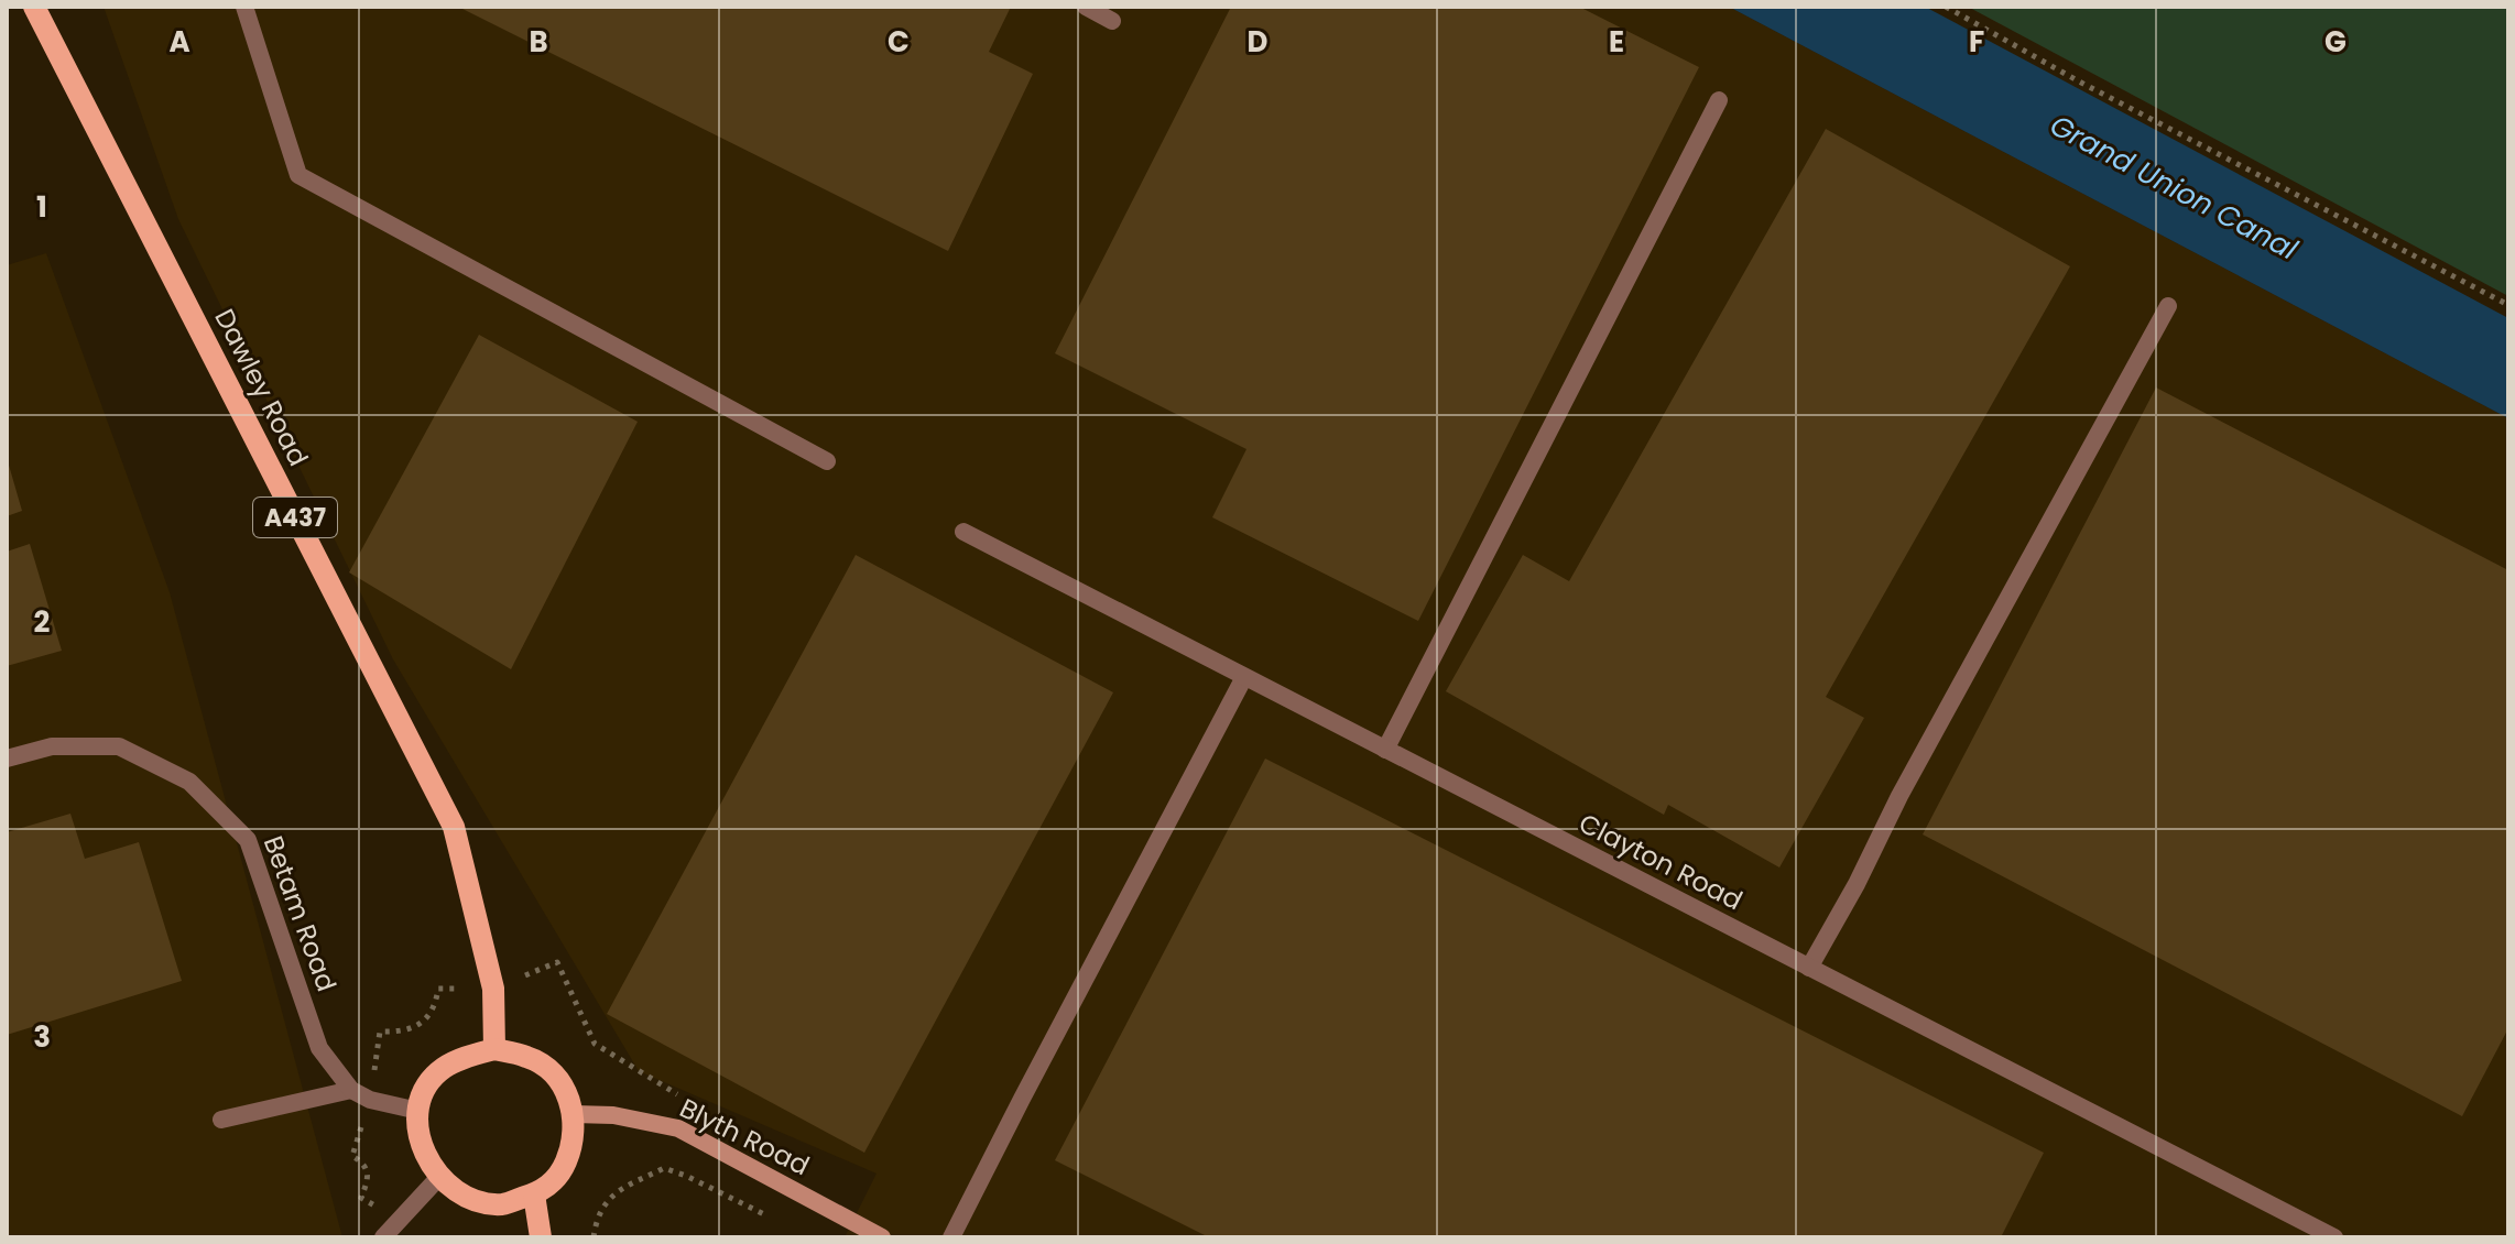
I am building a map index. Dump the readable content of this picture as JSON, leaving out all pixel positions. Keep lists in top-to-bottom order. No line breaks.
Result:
{"streets":{"main road":["Dawley Road","A437"],"street":["Clayton Road","Betam Road","Blyth Road"]},"crossings":[["Dawley Road","Blyth Road"]],"water":["Grand Union Canal"],"grid":{"columns":["A","B","C","D","E","F","G"],"rows":["1","2","3"]}}
